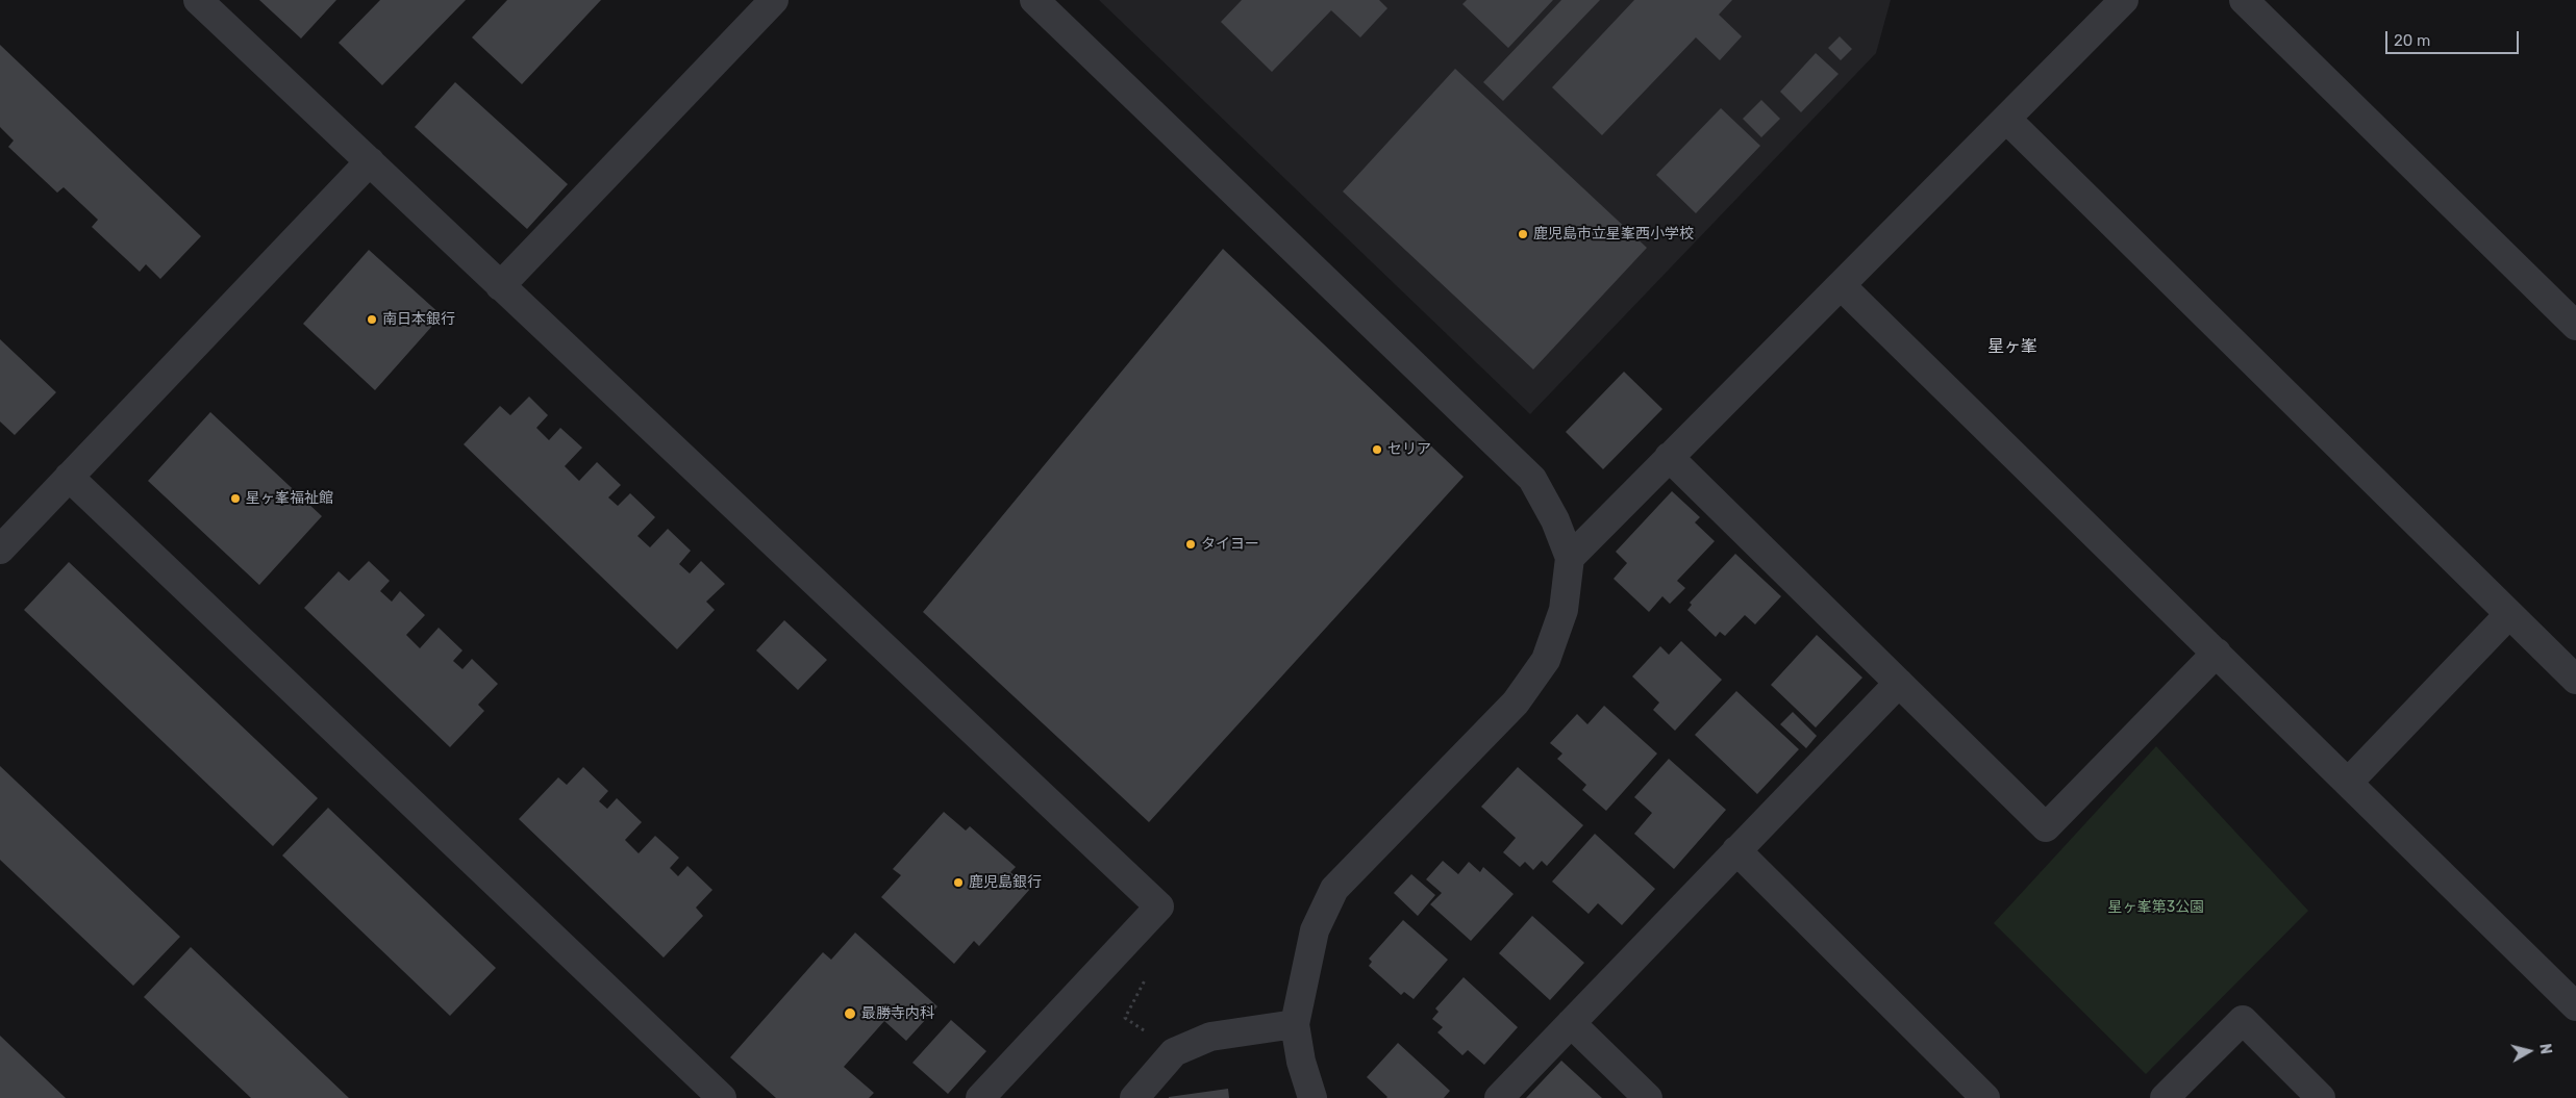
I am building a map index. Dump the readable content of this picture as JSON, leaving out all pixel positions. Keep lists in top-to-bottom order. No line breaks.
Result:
{"districts":["星ヶ峯"],"parks":["星ヶ峯第3公園"],"places":["鹿児島市立星峯西小学校","南日本銀行","セリア","星ヶ峯福祉館","タイヨー","鹿児島銀行","最勝寺内科"],"scale_bar":"20 m","north":"right"}
